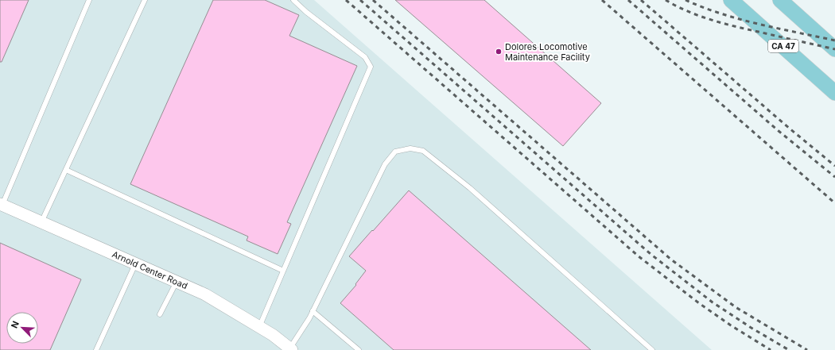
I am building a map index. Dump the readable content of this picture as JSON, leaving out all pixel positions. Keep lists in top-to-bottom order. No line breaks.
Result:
{"streets":{"main road":["CA 47"],"street":["Arnold Center Road"]},"places":["Dolores Locomotive Maintenance Facility"],"north":"top left"}
